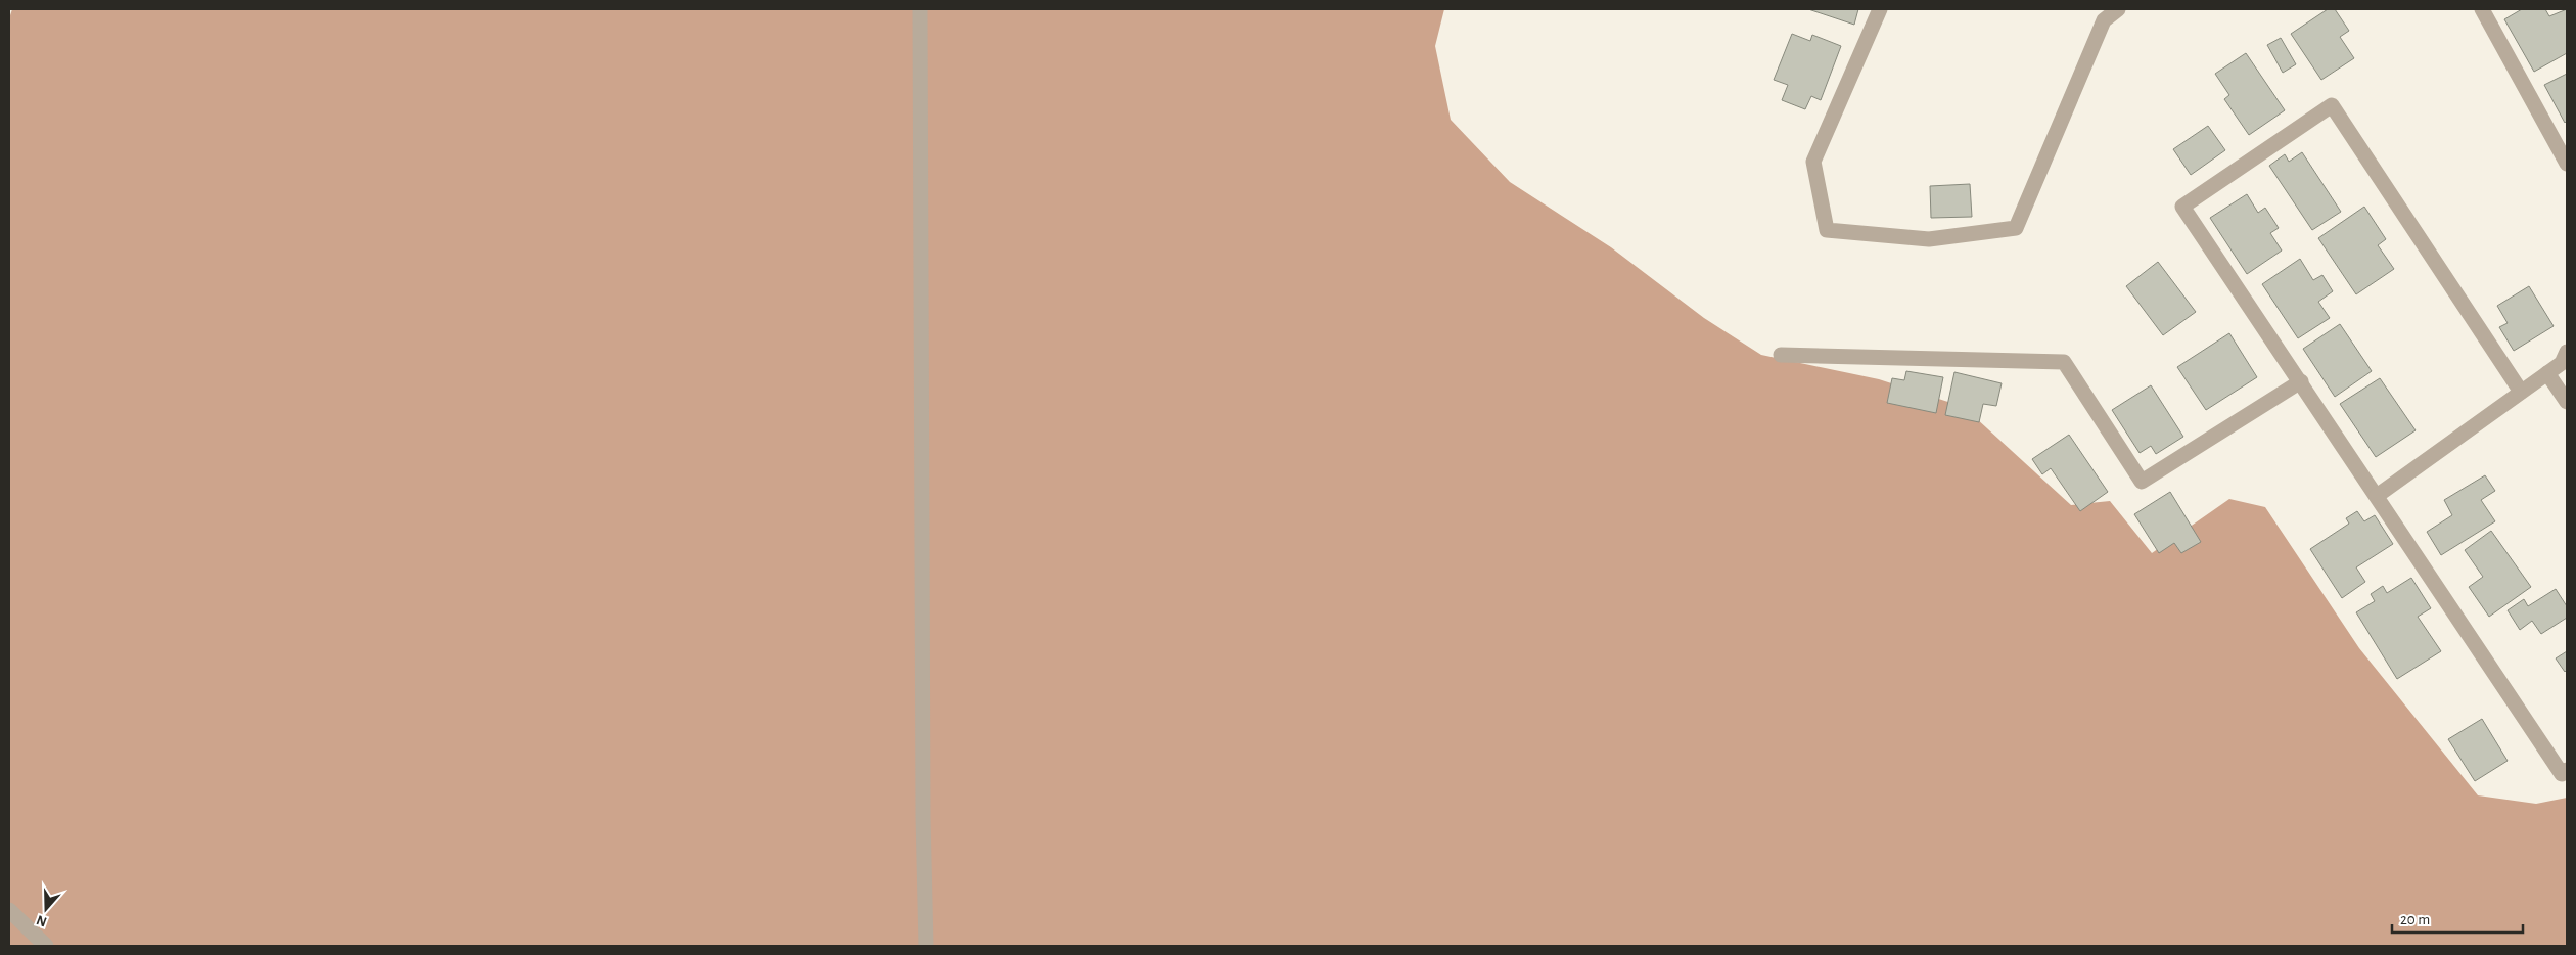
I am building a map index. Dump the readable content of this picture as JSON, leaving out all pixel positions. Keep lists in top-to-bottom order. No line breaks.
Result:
{"scale_bar":"20 m","north":"bottom"}
